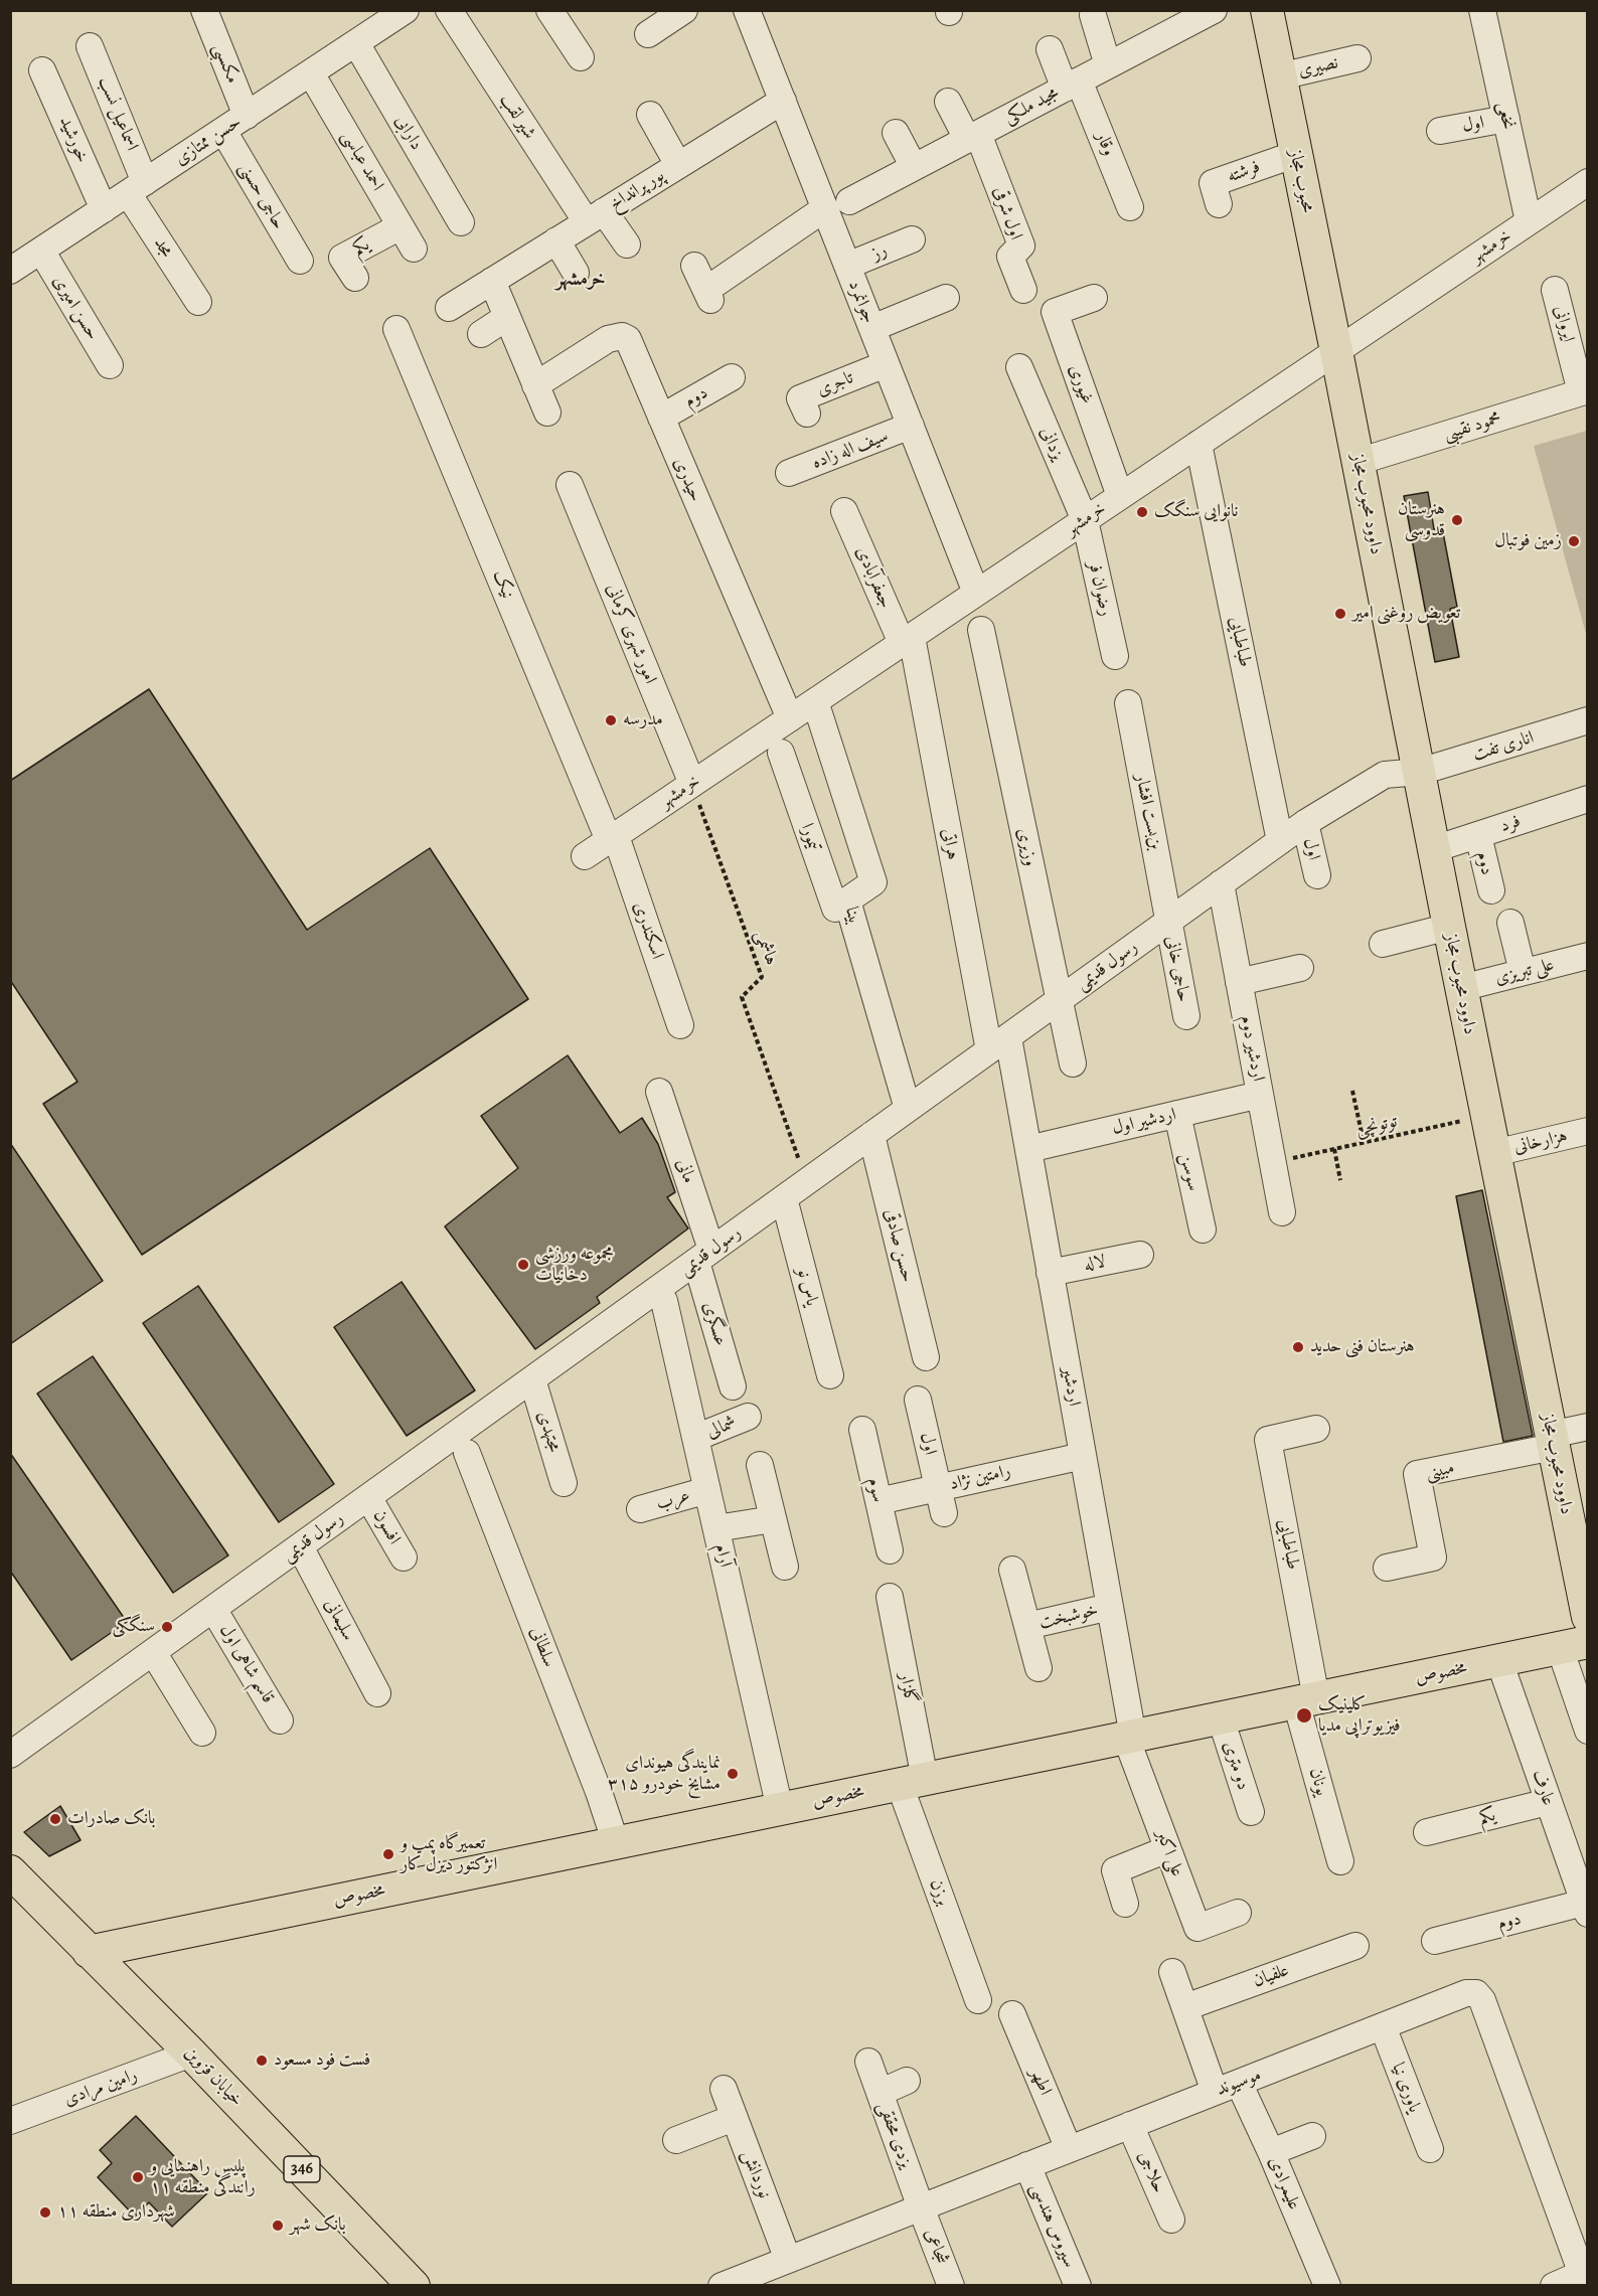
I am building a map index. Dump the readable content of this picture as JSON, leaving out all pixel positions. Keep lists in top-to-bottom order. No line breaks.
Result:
{"streets":{"main road":["محبوب مجاز","داوود محبوب مجاز","مخصوص","خیابان قزوین","346"],"street":["مکسبی","نصیری","مجید ملکی","اسماعیل نسب","نخعی","شیر لقب","اول","دارابی","خورشید","حسن ممتازی","وقار","احمد عباسی","فرشته","پور پرانداخ","حاجی حسنی","اول شرقی","خرمشهر","مجد","یکم","رز","جوانمرد","حسن امیری","ایروانی","تاجری","غیوری","دوم","محمود نقیبی","یزدانی","سیف اله زاده","حیدری","جعفرآبادی","نیک","رضوان فر","امور شهری کرمانی","طباطبایی","اناری تفت","بن‌بست افشار","فرد","تیمورا","هراتی","وزیری","بینا","اسکندری","رسول قدیمی","حاجی خانی","علی تبریزی","اردشیر دوم","اردشیر اول","هزارخانی","مانی","سوسن","حسن صادقی","لاله","یاس نو","عسگری","اردشیر","شمالی","مجتهدی","مبینی","رامتین نژاد","سوم","عرب","افسون","آرام","خوشبخت","سلیمانی","سلطانی","قاسم شاهی اول","گلزار","دو متری","یونان","عارف","علی اکبر","برزن","علفیان","اطهر","موسیوند","رامین مرادی","یاوری نیا","یزدی محققی","حلاجی","نوردانش","علیمرادی","سیروس هندسی","شجاعی"],"path":["هاشمی","توتونچی"]},"crossings":[["مکسبی","حسن ممتازی"],["نصیری","محبوب مجاز"],["مجید ملکی","وقار"],["مجید ملکی","اول شرقی"],["اسماعیل نسب","حسن ممتازی"],["اسماعیل نسب","مجد"],["نخعی","اول"],["نخعی","خرمشهر"],["شیر لقب","پور پرانداخ"],["اول","رسول قدیمی"],["اول","رامتین نژاد"],["دارابی","حسن ممتازی"],["خورشید","حسن ممتازی"],["حسن ممتازی","احمد عباسی"],["حسن ممتازی","حاجی حسنی"],["حسن ممتازی","مجد"],["حسن ممتازی","حسن امیری"],["احمد عباسی","یکم"],["فرشته","محبوب مجاز"],["محبوب مجاز","خرمشهر"],["محبوب مجاز","داوود محبوب مجاز"],["پور پرانداخ","جوانمرد"],["خرمشهر","جوانمرد"],["خرمشهر","غیوری"],["خرمشهر","یزدانی"],["خرمشهر","حیدری"],["خرمشهر","داوود محبوب مجاز"],["خرمشهر","جعفرآبادی"],["خرمشهر","نیک"],["خرمشهر","رضوان فر"],["خرمشهر","امور شهری کرمانی"],["خرمشهر","طباطبایی"],["خرمشهر","هراتی"],["خرمشهر","بینا"],["خرمشهر","اسکندری"],["خرمشهر","هاشمی"],["یکم","عارف"],["رز","جوانمرد"],["جوانمرد","تاجری"],["جوانمرد","سیف اله زاده"],["ایروانی","محمود نقیبی"],["دوم","حیدری"],["دوم","فرد"],["دوم","عارف"],["محمود نقیبی","داوود محبوب مجاز"],["یزدانی","رضوان فر"],["داوود محبوب مجاز","اناری تفت"],["داوود محبوب مجاز","فرد"],["داوود محبوب مجاز","رسول قدیمی"],["داوود محبوب مجاز","علی تبریزی"],["داوود محبوب مجاز","توتونچی"],["داوود محبوب مجاز","هزارخانی"],["داوود محبوب مجاز","مبینی"],["جعفرآبادی","هراتی"],["نیک","اسکندری"],["امور شهری کرمانی","هاشمی"],["طباطبایی","رسول قدیمی"],["طباطبایی","مخصوص"],["طباطبایی","یونان"],["اناری تفت","رسول قدیمی"],["بن‌بست افشار","رسول قدیمی"],["بن‌بست افشار","حاجی خانی"],["تیمورا","بینا"],["هراتی","رسول قدیمی"],["هراتی","اردشیر"],["وزیری","رسول قدیمی"],["بینا","رسول قدیمی"],["هاشمی","رسول قدیمی"],["رسول قدیمی","حاجی خانی"],["رسول قدیمی","اردشیر دوم"],["رسول قدیمی","مانی"],["رسول قدیمی","حسن صادقی"],["رسول قدیمی","یاس نو"],["رسول قدیمی","عسگری"],["رسول قدیمی","اردشیر"],["رسول قدیمی","مجتهدی"],["رسول قدیمی","افسون"],["رسول قدیمی","سلیمانی"],["رسول قدیمی","قاسم شاهی اول"],["اردشیر دوم","اردشیر اول"],["اردشیر دوم","توتونچی"],["اردشیر اول","سوسن"],["اردشیر اول","اردشیر"],["مانی","عسگری"],["لاله","اردشیر"],["اردشیر","رامتین نژاد"],["اردشیر","خوشبخت"],["اردشیر","مخصوص"],["اردشیر","علی اکبر"],["شمالی","آرام"],["رامتین نژاد","سوم"],["عرب","آرام"],["آرام","مخصوص"],["سلطانی","مخصوص"],["مخصوص","گلزار"],["مخصوص","دو متری"],["مخصوص","یونان"],["مخصوص","عارف"],["مخصوص","علی اکبر"],["مخصوص","برزن"],["مخصوص","خیابان قزوین"],["گلزار","برزن"],["خیابان قزوین","رامین مرادی"],["اطهر","موسیوند"],["موسیوند","یاوری نیا"],["موسیوند","یزدی محققی"],["موسیوند","حلاجی"],["موسیوند","نوردانش"],["موسیوند","علیمرادی"],["موسیوند","سیروس هندسی"],["موسیوند","شجاعی"],["یزدی محققی","شجاعی"]],"districts":["خرمشهر"],"places":["نانوایی سنگک","هنرستان قدوسی","زمین فوتبال","تعویض روغنی امیر","مدرسه","مجموعه ورزشی دخانیات","هنرستان فنی حدید","سنگکی","کلینیک فیزیوتراپی مدیا","نمایندگی هیوندای ۳۱۵ مشایخ خودرو","بانک صادرات","تعمیرگاه پمپ و انژکتور دیزل کار","فست فود مسعود","پلیس راهنمایی و رانندگی منطقه ۱۱","شهرداری منطقه ۱۱","بانک شهر"]}
